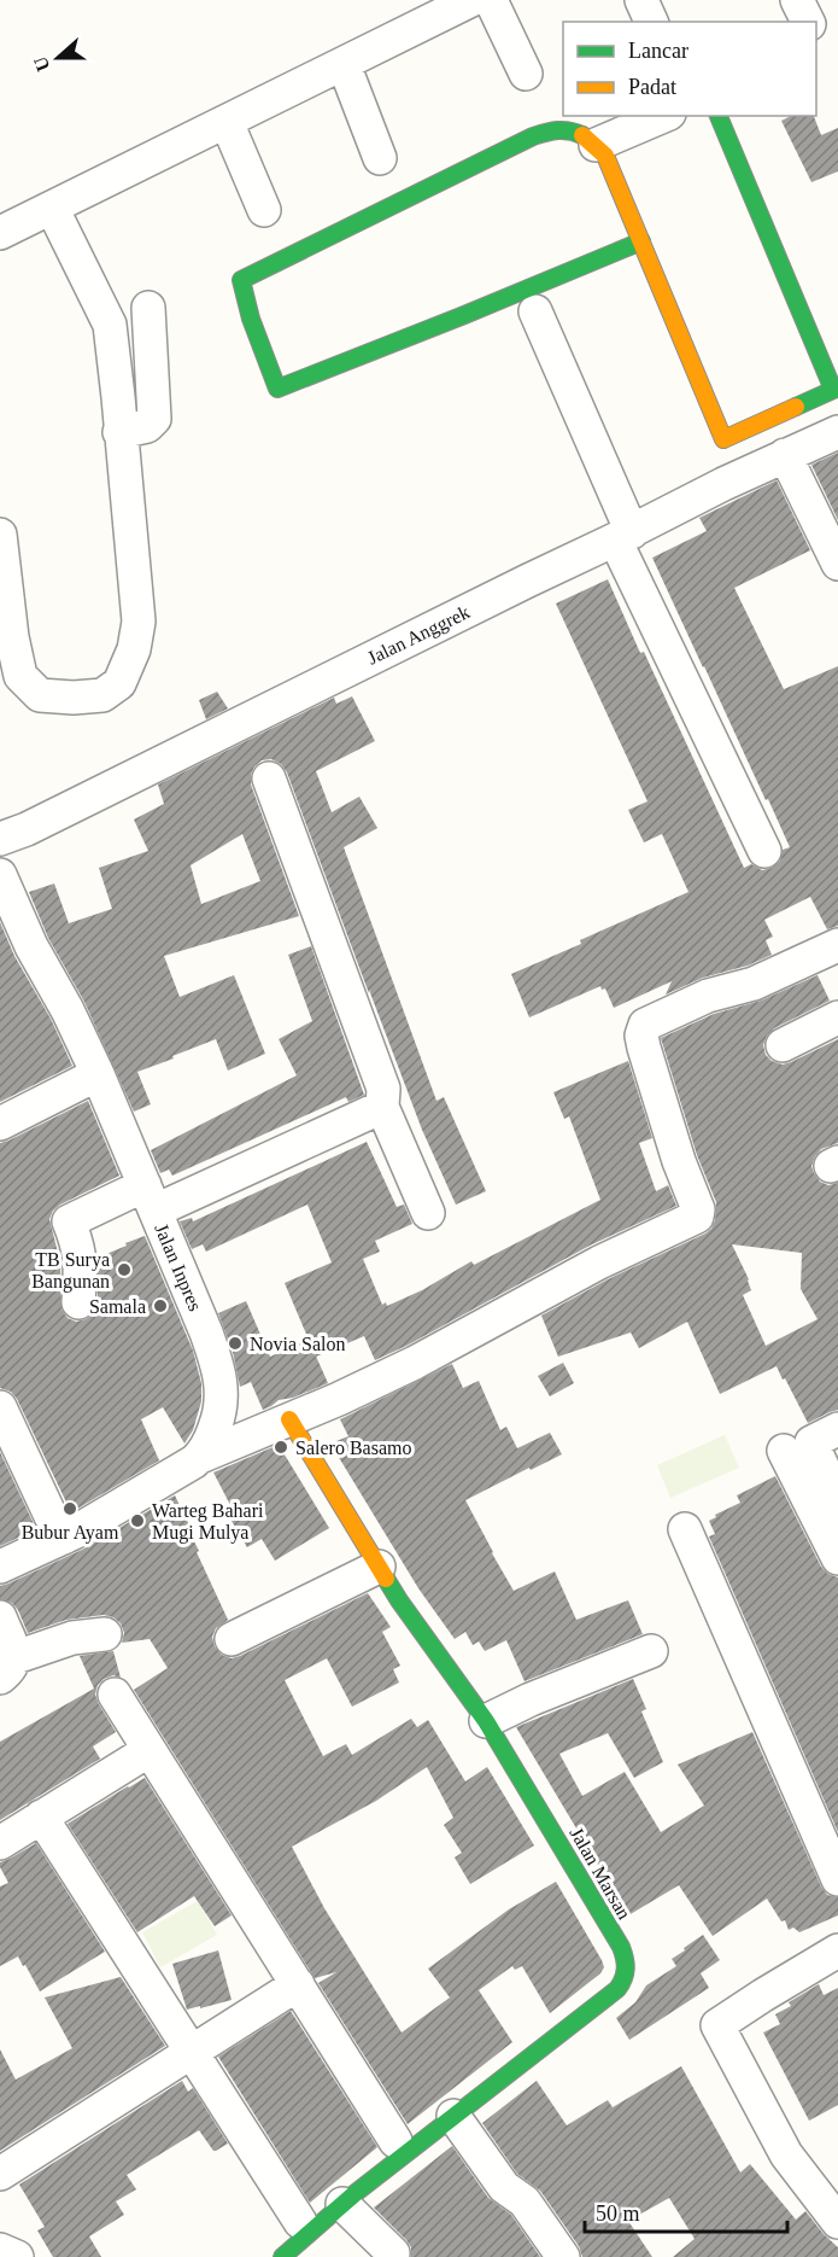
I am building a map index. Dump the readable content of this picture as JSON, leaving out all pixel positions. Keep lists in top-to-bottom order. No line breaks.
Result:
{"streets":{"street":["Jalan Anggrek","Jalan Inpres","Jalan Marsan"]},"places":["TB Surya Bangunan","Samala","Novia Salon","Salero Basamo","Bubur Ayam","Warteg Bahari Mugi Mulya"],"legend":["Lancar","Padat"],"scale_bar":"50 m","north":"left"}
